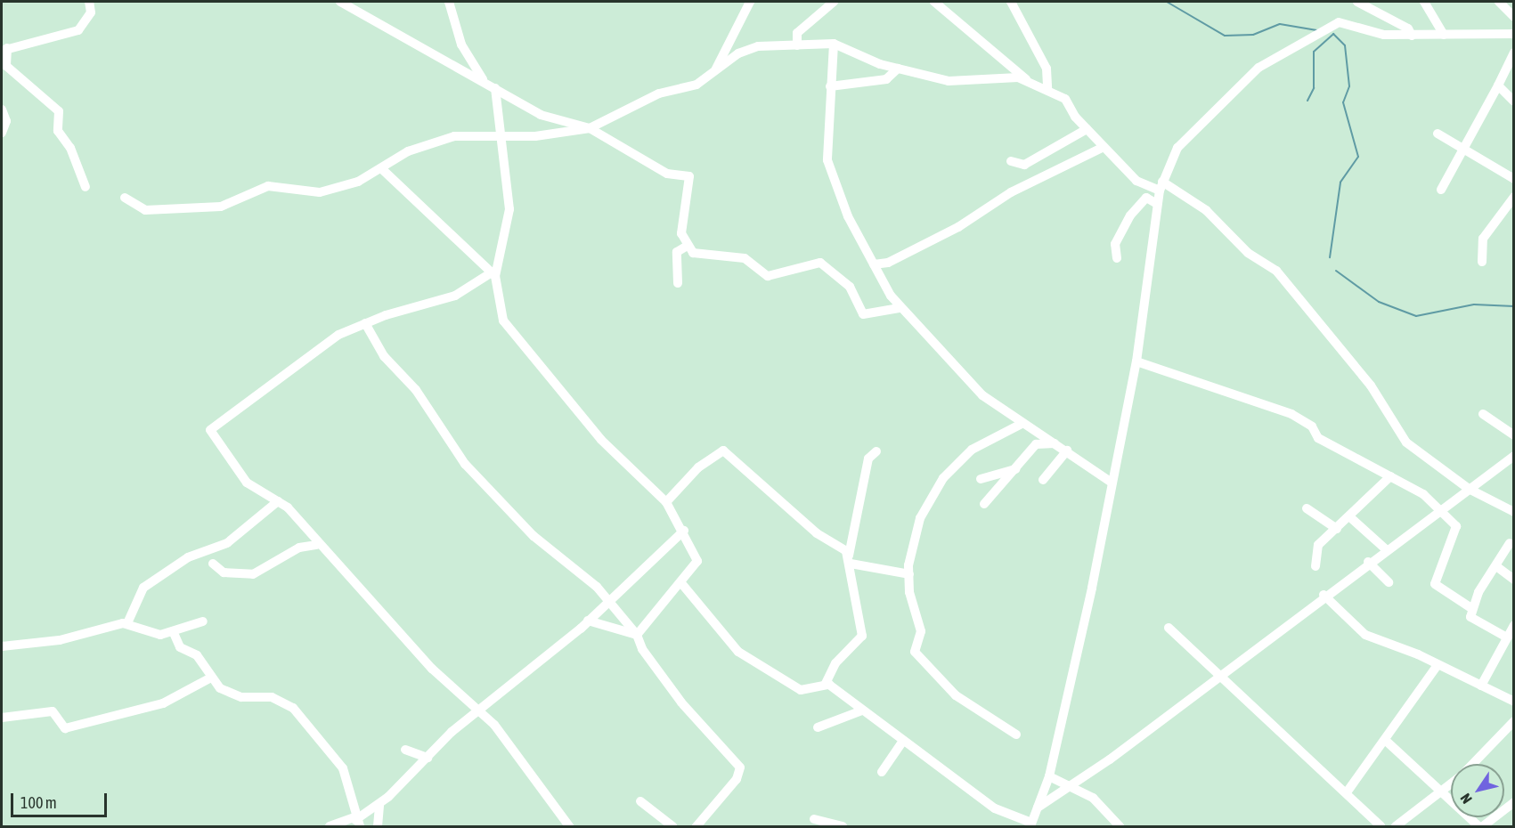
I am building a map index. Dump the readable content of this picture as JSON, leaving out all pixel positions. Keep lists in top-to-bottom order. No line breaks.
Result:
{"scale_bar":"100 m","north":"bottom left"}
